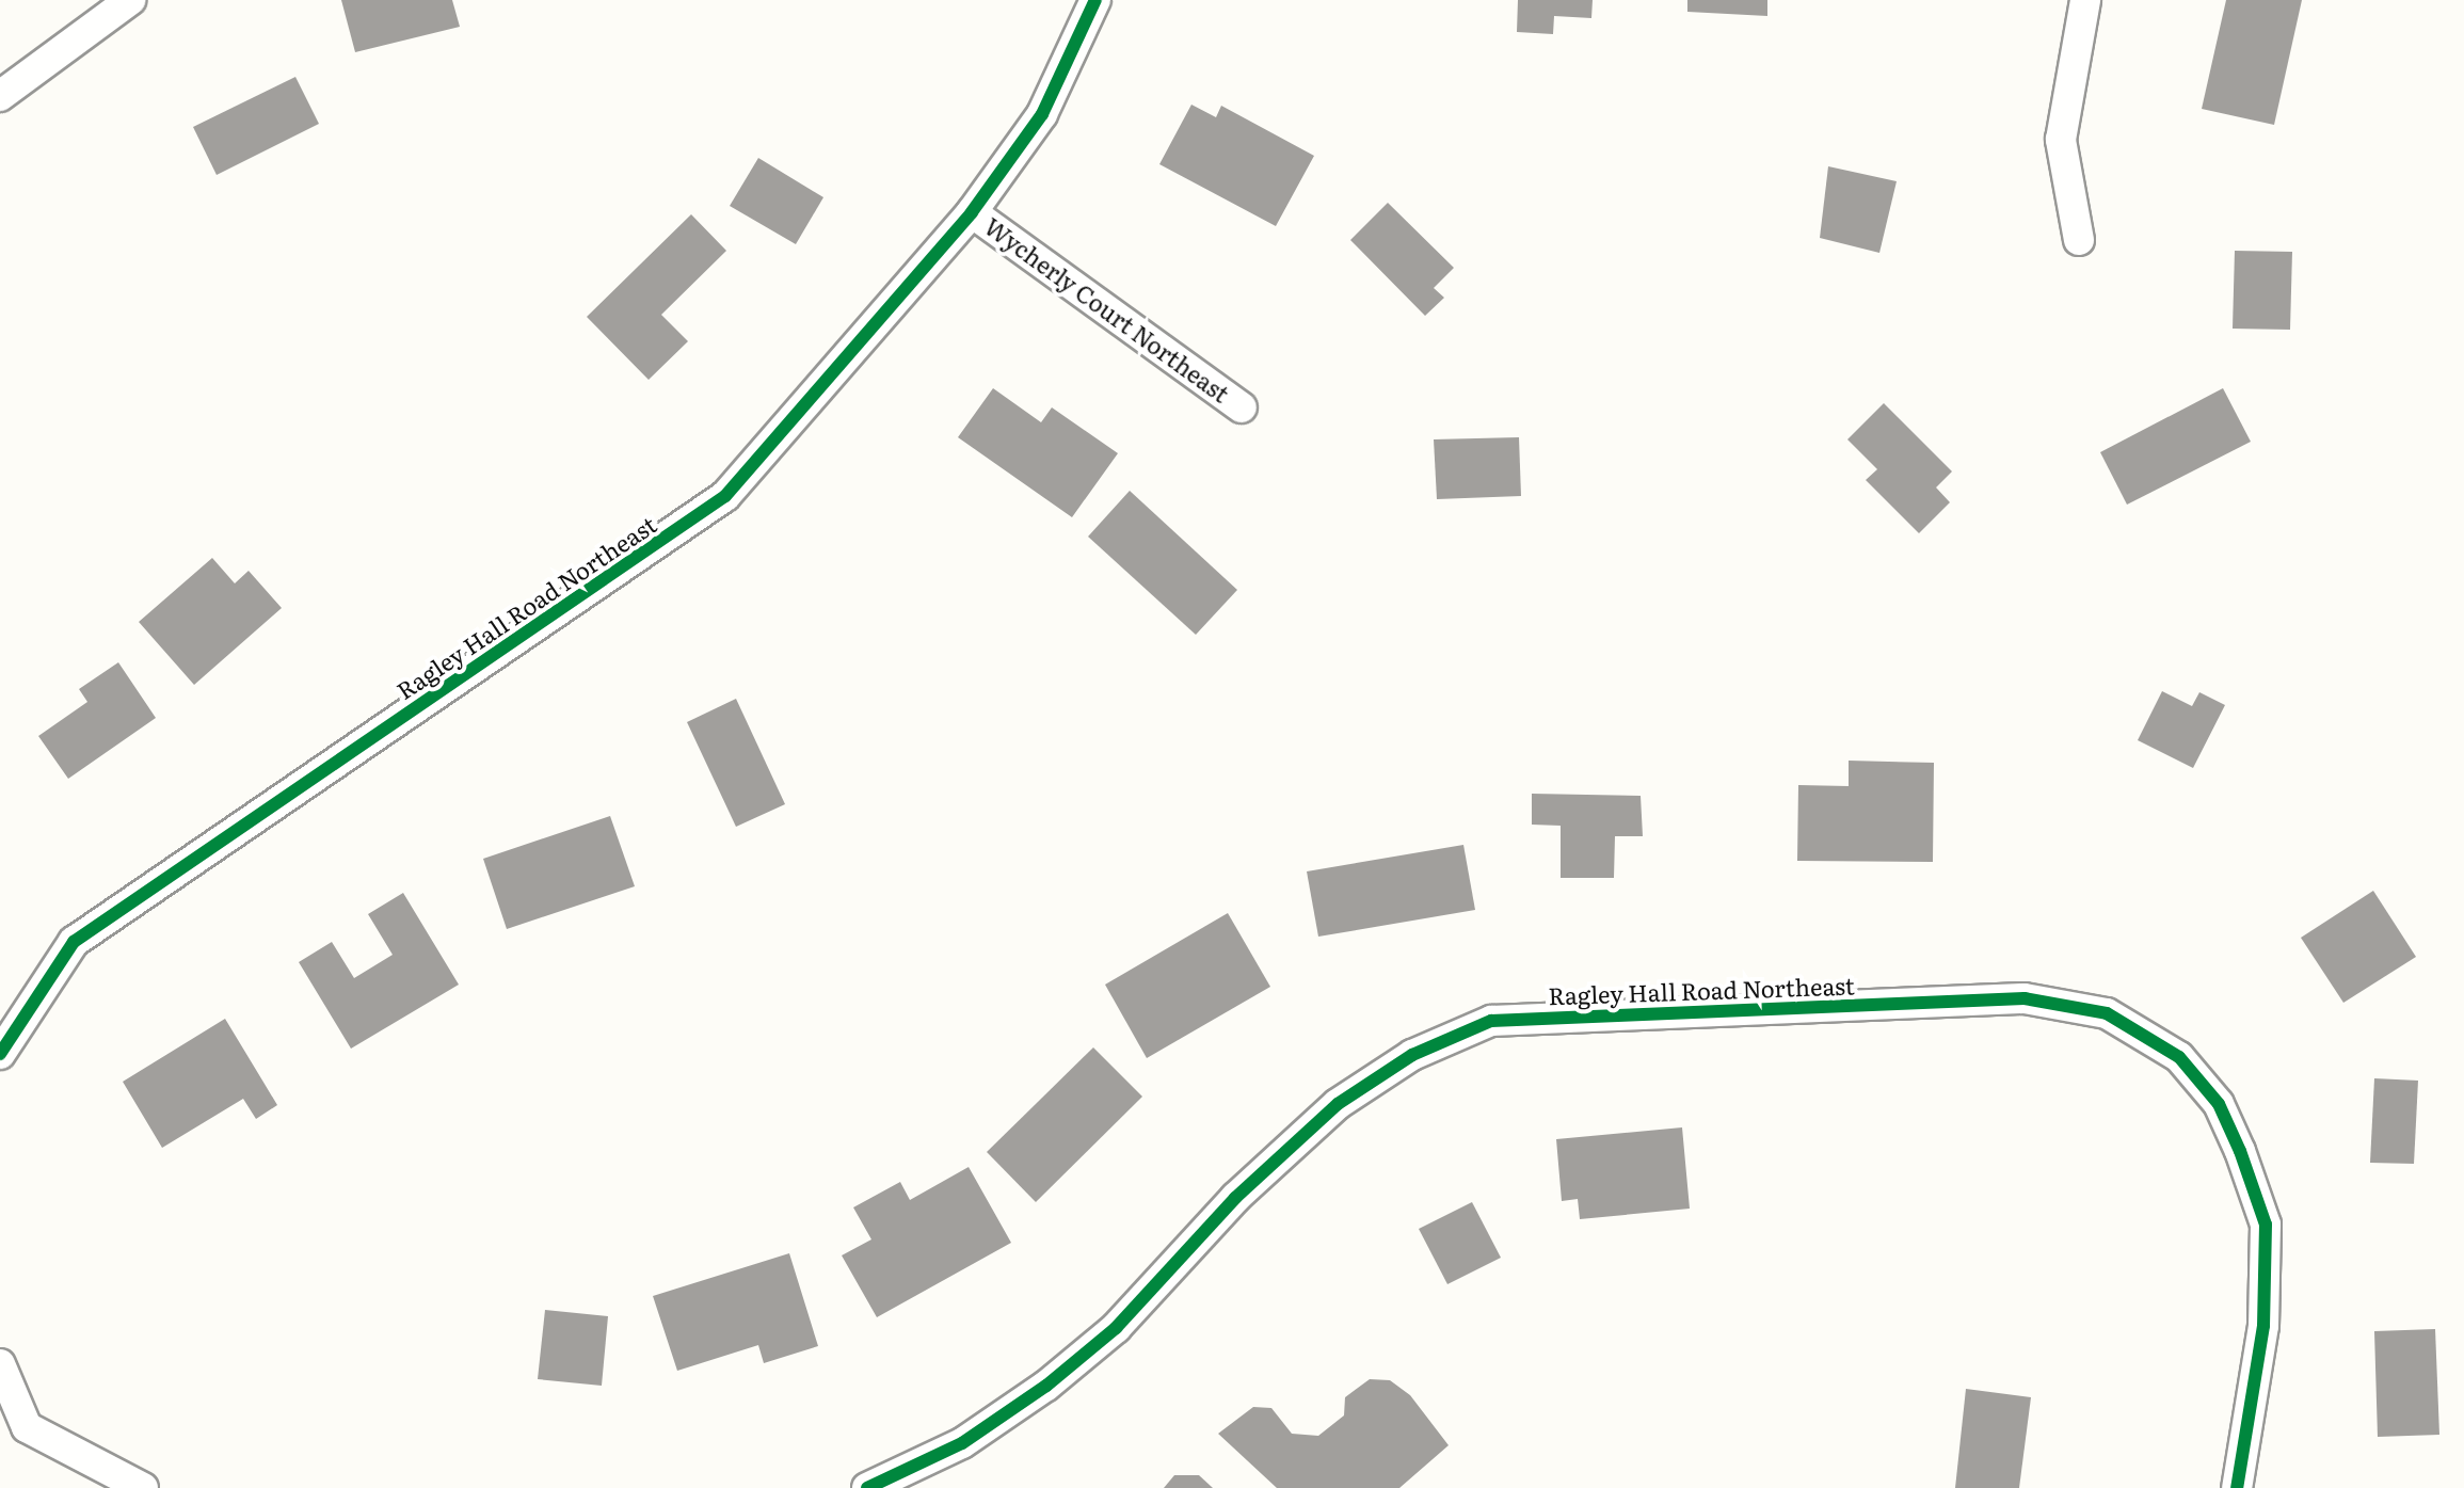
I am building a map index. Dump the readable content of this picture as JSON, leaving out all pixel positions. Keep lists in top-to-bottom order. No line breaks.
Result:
{"streets":{"street":["Wycherly Court Northeast","Ragley Hall Road Northeast"]},"crossings":[["Wycherly Court Northeast","Ragley Hall Road Northeast"]]}
